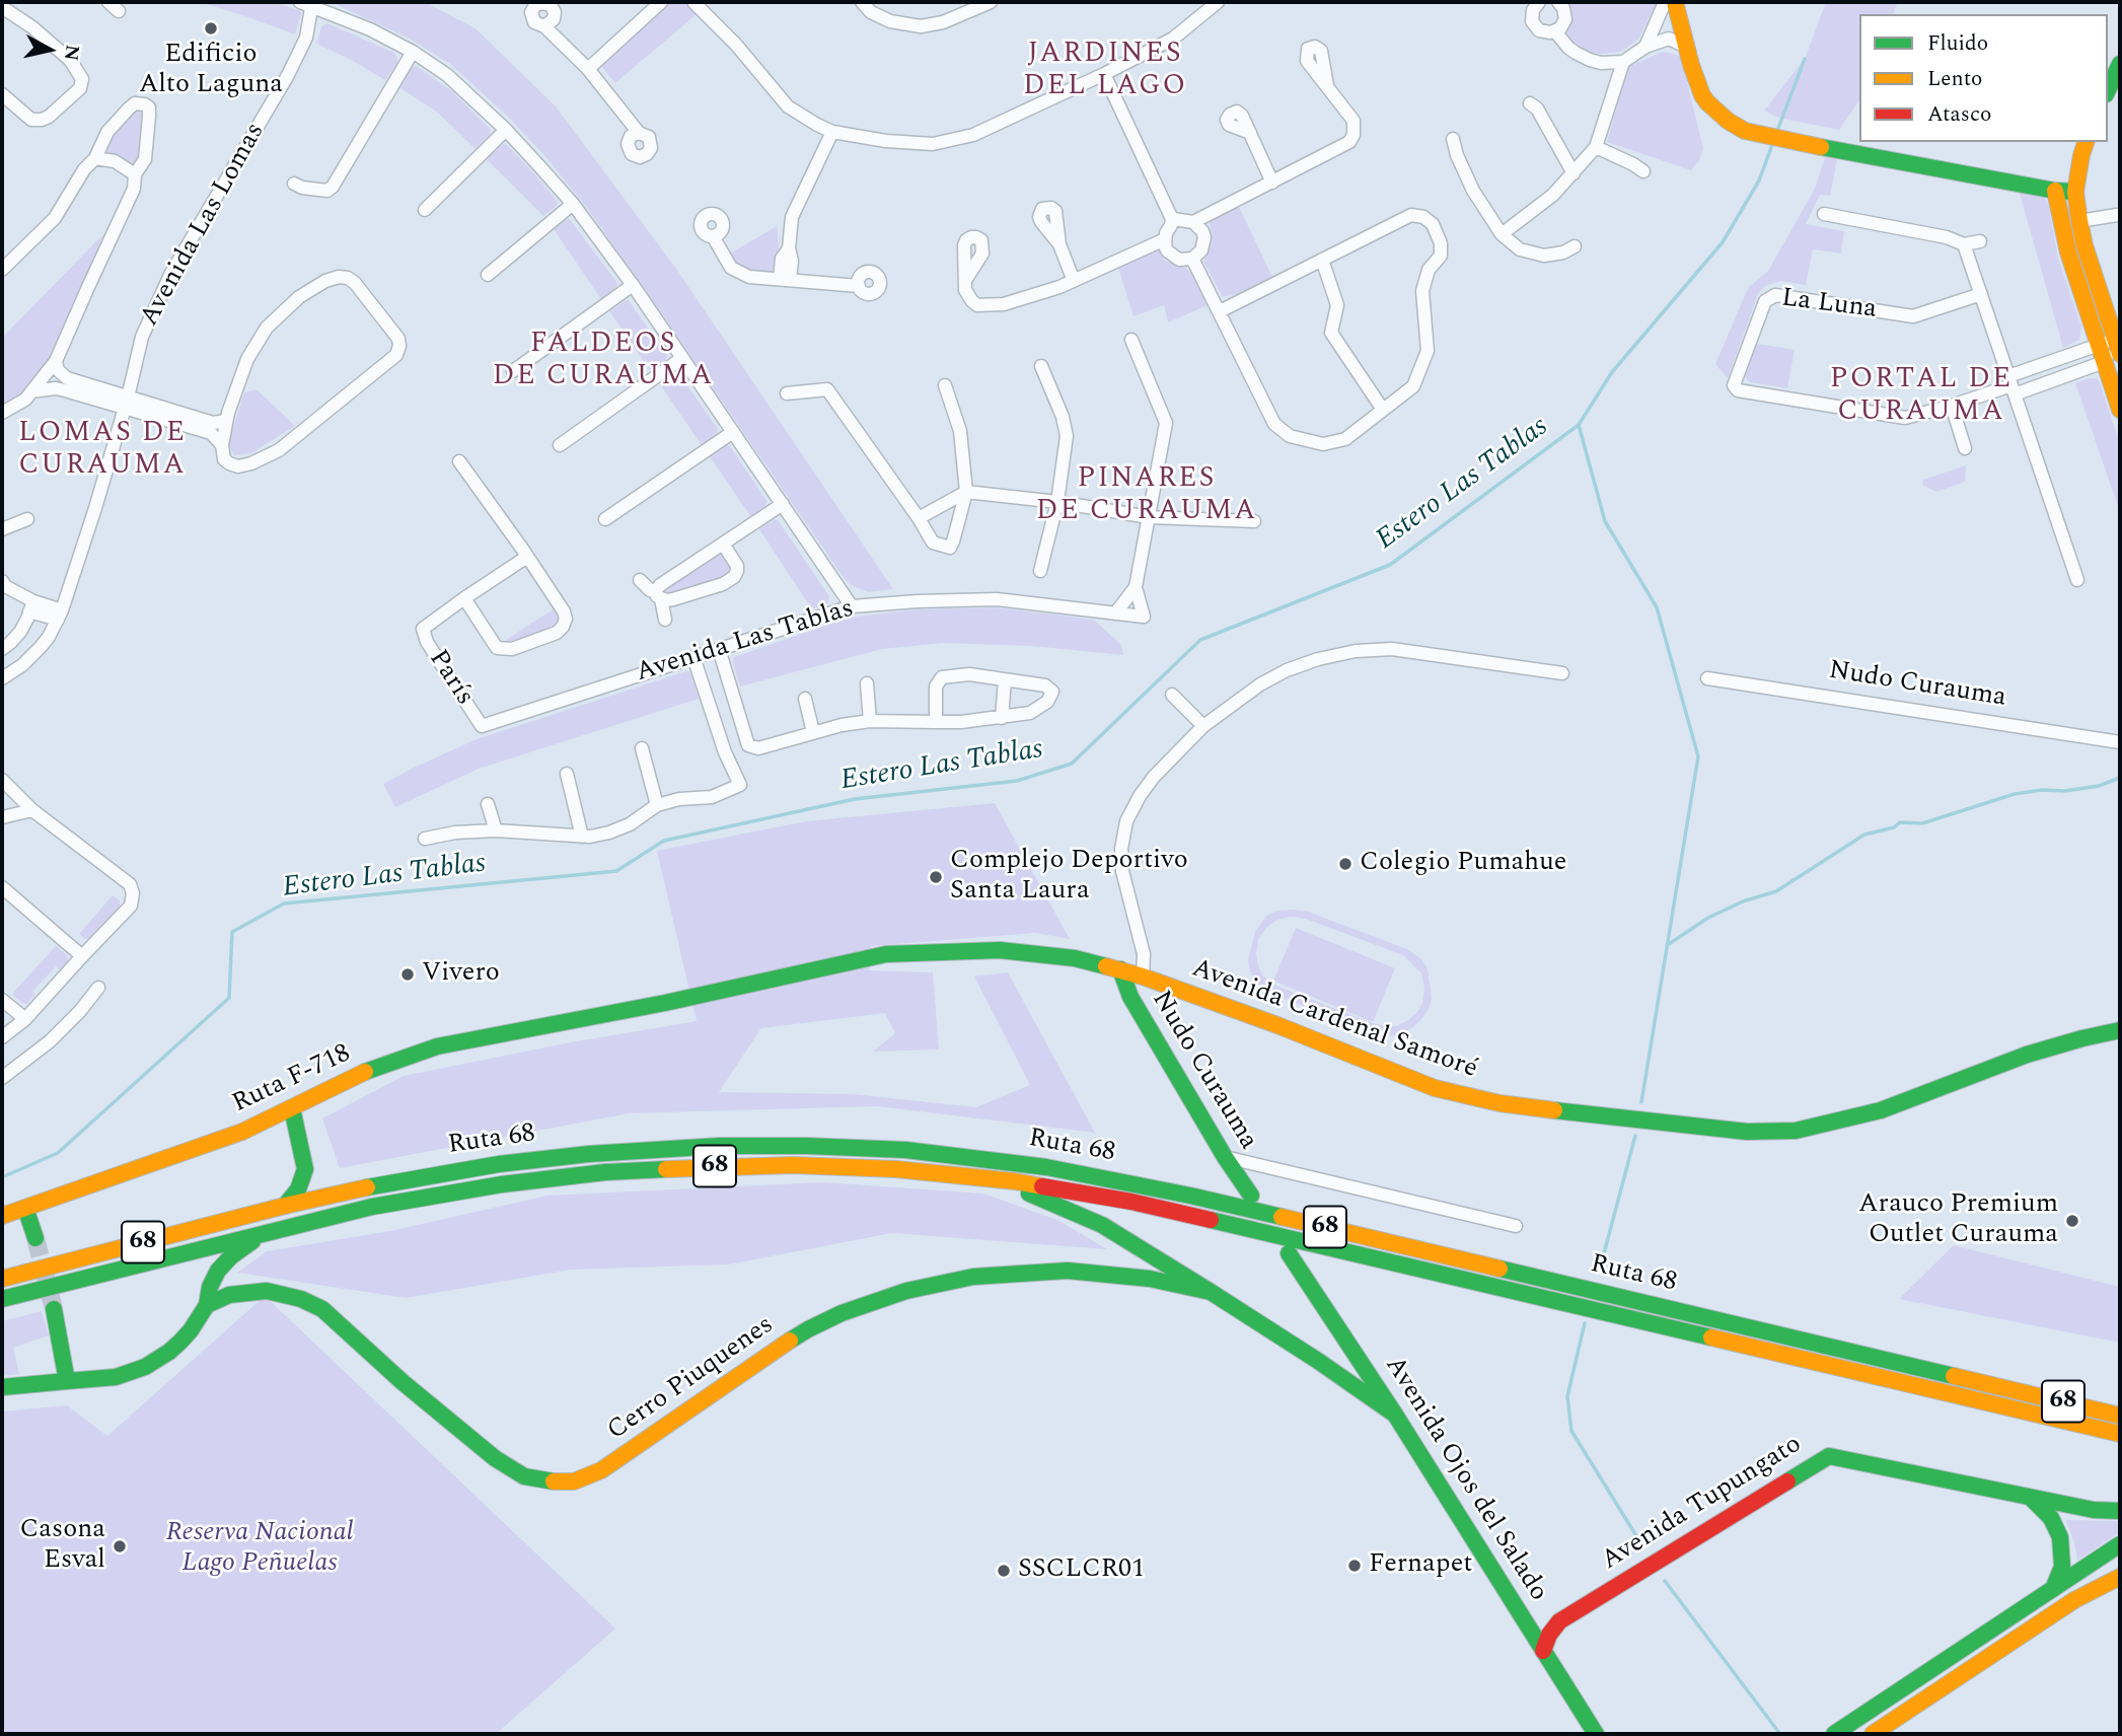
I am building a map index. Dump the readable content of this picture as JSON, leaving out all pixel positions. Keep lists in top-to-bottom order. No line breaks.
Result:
{"streets":{"main road":["Nudo Curauma","Avenida Cardenal Samoré","Ruta F-718","Ruta 68","68","Cerro Piuquenes","Avenida Ojos del Salado","Avenida Tupungato"],"street":["Avenida Las Lomas","La Luna","Avenida Las Tablas","París"]},"crossings":[["Avenida Las Tablas","París"],["Nudo Curauma","Avenida Cardenal Samoré"],["Avenida Cardenal Samoré","Ruta F-718"],["Cerro Piuquenes","Avenida Ojos del Salado"],["Avenida Ojos del Salado","Avenida Tupungato"]],"districts":["JARDINES DEL LAGO","FALDEOS DE CURAUMA","PORTAL DE CURAUMA","LOMAS DE CURAUMA","PINARES DE CURAUMA"],"water":["Estero Las Tablas"],"parks":["Reserva Nacional Lago Peñuelas"],"places":["Edificio Alto Laguna","Colegio Pumahue","Complejo Deportivo Santa Laura","Vivero","Arauco Premium Outlet Curauma","Casona Esval","Fernapet","SSCLCR01"],"legend":["Fluido","Lento","Atasco"],"north":"right"}
